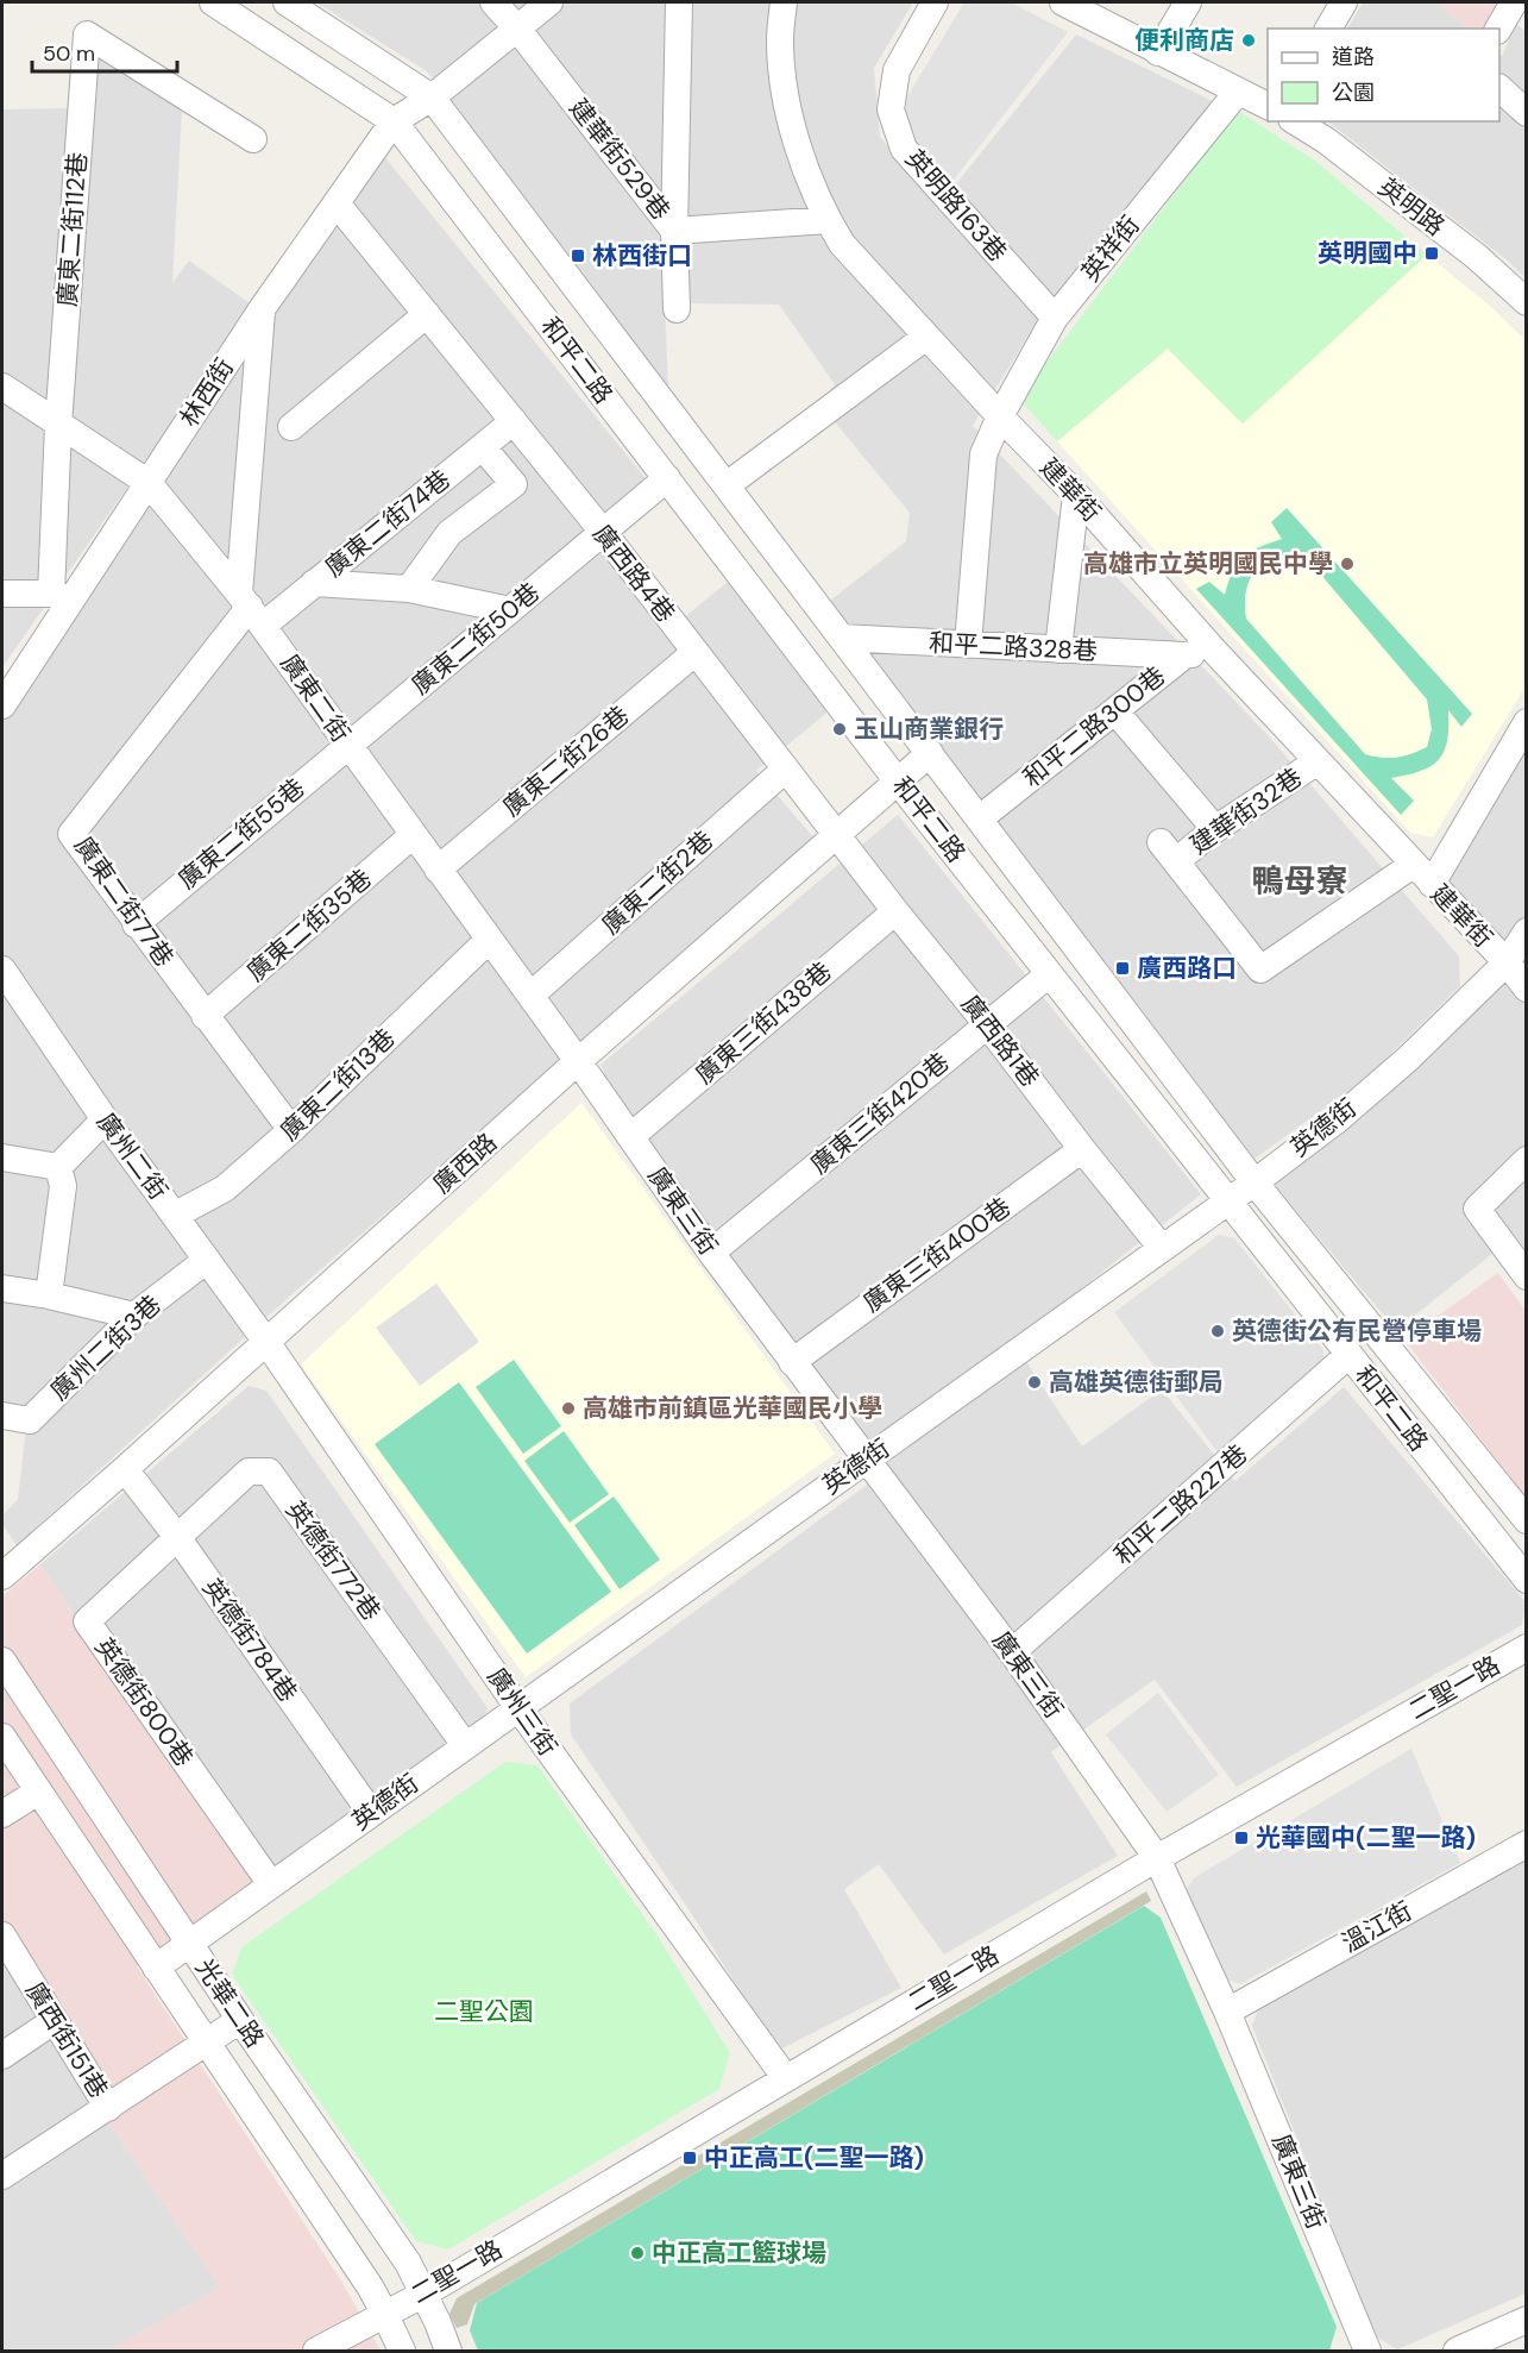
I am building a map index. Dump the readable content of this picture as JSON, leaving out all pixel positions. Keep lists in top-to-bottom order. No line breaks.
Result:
{"streets":{"street":["建華街529巷","英明路163巷","英明路","廣東二街112巷","英祥街","和平二路","林西街","建華街","廣東二街74巷","廣西路4巷","廣東二街50巷","和平二路328巷","廣東二街","和平二路300巷","廣東二街26巷","建華街32巷","廣東二街55巷","廣東二街2巷","廣東二街77巷","廣東二街35巷","廣東三街438巷","廣西路1巷","廣東二街13巷","廣東三街420巷","英德街","廣州二街","廣西路","廣東三街","廣東三街400巷","廣州二街3巷","和平二路227巷","英德街772巷","英德街784巷","二聖一路","英德街800巷","廣州三街","溫江街","光華二路","廣西街151巷"]},"crossings":[["建華街529巷","林西街"],["建華街529巷","建華街"],["英明路163巷","英祥街"],["廣東二街112巷","林西街"],["廣東二街112巷","廣東二街"],["英祥街","建華街"],["英祥街","和平二路328巷"],["和平二路","林西街"],["和平二路","廣東二街50巷"],["和平二路","和平二路328巷"],["和平二路","和平二路300巷"],["和平二路","廣東三街420巷"],["和平二路","英德街"],["和平二路","廣西路"],["和平二路","和平二路227巷"],["林西街","廣西路4巷"],["林西街","廣東二街"],["建華街","和平二路300巷"],["建華街","建華街32巷"],["建華街","英德街"],["廣東二街74巷","廣西路4巷"],["廣東二街74巷","廣東二街"],["廣東二街74巷","廣東二街77巷"],["廣西路4巷","廣東二街50巷"],["廣西路4巷","廣東二街26巷"],["廣西路4巷","廣東二街2巷"],["廣西路4巷","廣西路1巷"],["廣西路4巷","廣西路"],["廣東二街50巷","廣東二街"],["廣東二街50巷","廣東二街55巷"],["和平二路328巷","和平二路300巷"],["廣東二街","廣東二街26巷"],["廣東二街","廣東二街55巷"],["廣東二街","廣東二街2巷"],["廣東二街","廣東二街77巷"],["廣東二街","廣東二街35巷"],["廣東二街","廣東二街13巷"],["廣東二街","廣西路"],["廣東二街","廣東三街"],["廣東二街55巷","廣東二街77巷"],["廣東二街77巷","廣東二街35巷"],["廣東二街77巷","廣東二街13巷"],["廣東三街438巷","廣西路1巷"],["廣東三街438巷","廣東三街"],["廣西路1巷","廣東三街420巷"],["廣西路1巷","英德街"],["廣西路1巷","廣西路"],["廣西路1巷","廣東三街400巷"],["廣東二街13巷","廣州二街"],["廣東三街420巷","廣東三街"],["英德街","廣東三街"],["英德街","英德街772巷"],["英德街","英德街784巷"],["英德街","英德街800巷"],["英德街","廣州三街"],["英德街","光華二路"],["廣州二街","廣西路"],["廣州二街","廣州二街3巷"],["廣州二街","廣州三街"],["廣西路","廣東三街"],["廣西路","英德街784巷"],["廣西路","廣州三街"],["廣東三街","廣東三街400巷"],["廣東三街","和平二路227巷"],["廣東三街","二聖一路"],["廣東三街","溫江街"],["英德街772巷","英德街784巷"],["英德街772巷","英德街800巷"],["英德街784巷","英德街800巷"],["二聖一路","廣州三街"],["二聖一路","光華二路"]],"districts":["鴨母寮"],"parks":["二聖公園"],"places":{"other":["便利商店","高雄市立英明國民中學","玉山商業銀行","英德街公有民營停車場","高雄英德街郵局","高雄市前鎮區光華國民小學","中正高工籃球場"],"transit":["英明國中","林西街口","廣西路口","光華國中(二聖一路)","中正高工(二聖一路)"]},"legend":["道路","公園"],"scale_bar":"50 m"}
